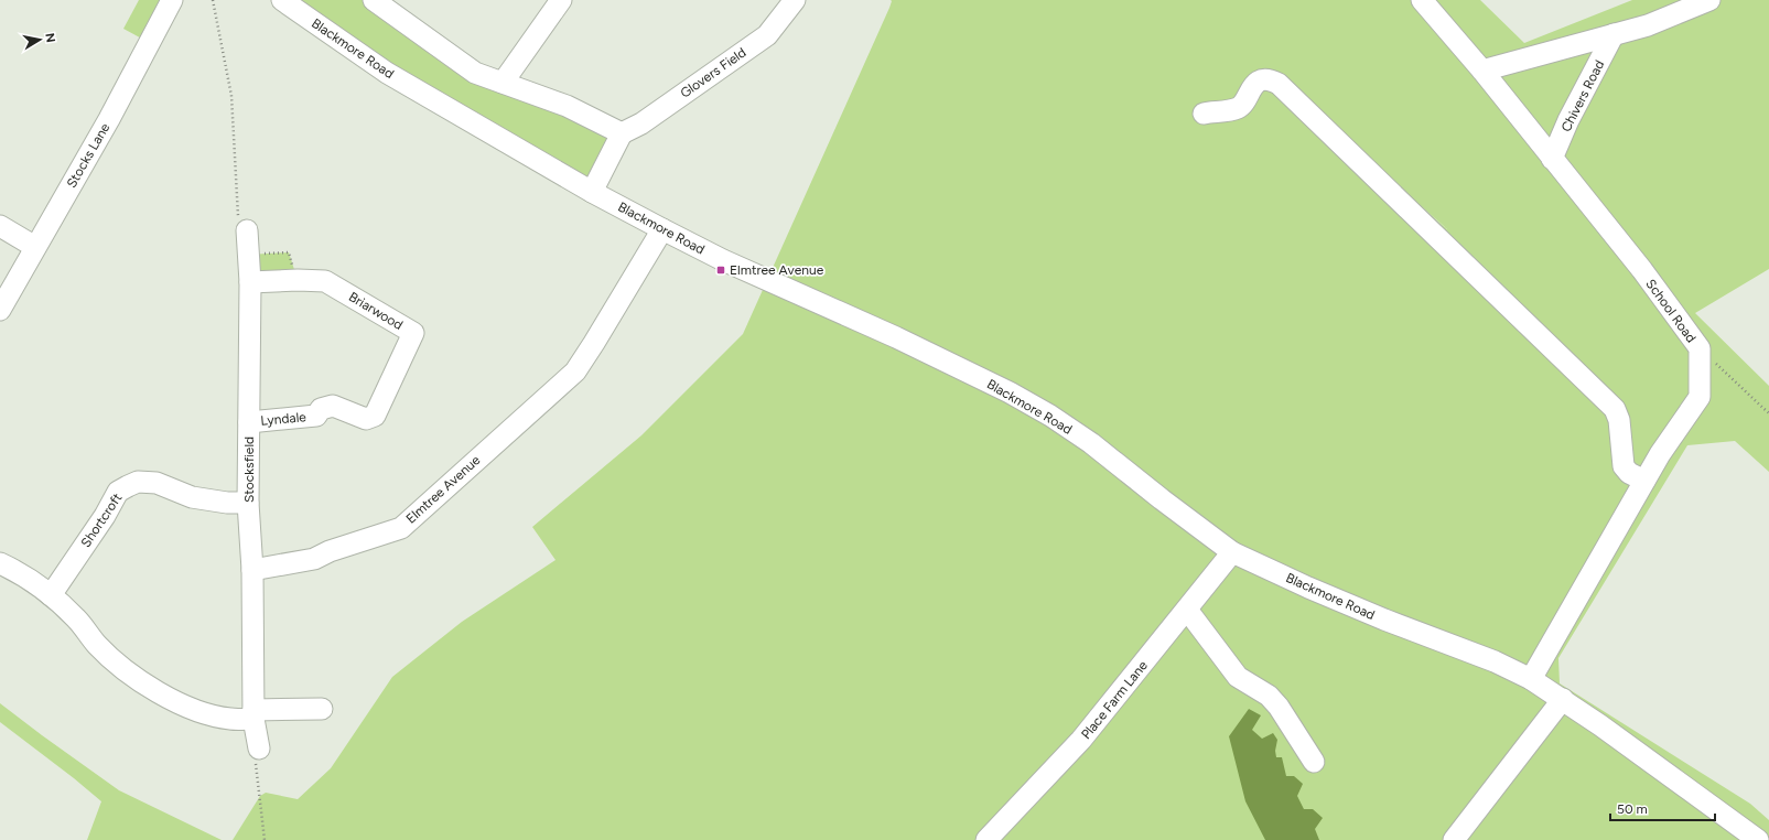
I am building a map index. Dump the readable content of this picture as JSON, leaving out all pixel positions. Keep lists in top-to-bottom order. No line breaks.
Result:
{"streets":{"street":["Blackmore Road","Glovers Field","Chivers Road","Stocks Lane","Briarwood","School Road","Lyndale","Stocksfield","Elmtree Avenue","Shortcroft","Place Farm Lane"]},"crossings":[["Blackmore Road","School Road"],["Blackmore Road","Elmtree Avenue"],["Blackmore Road","Place Farm Lane"],["Chivers Road","School Road"],["Briarwood","Lyndale"],["Briarwood","Stocksfield"],["Lyndale","Stocksfield"],["Stocksfield","Elmtree Avenue"],["Stocksfield","Shortcroft"]],"places":{"transit":["Elmtree Avenue"]},"scale_bar":"50 m","north":"right"}
